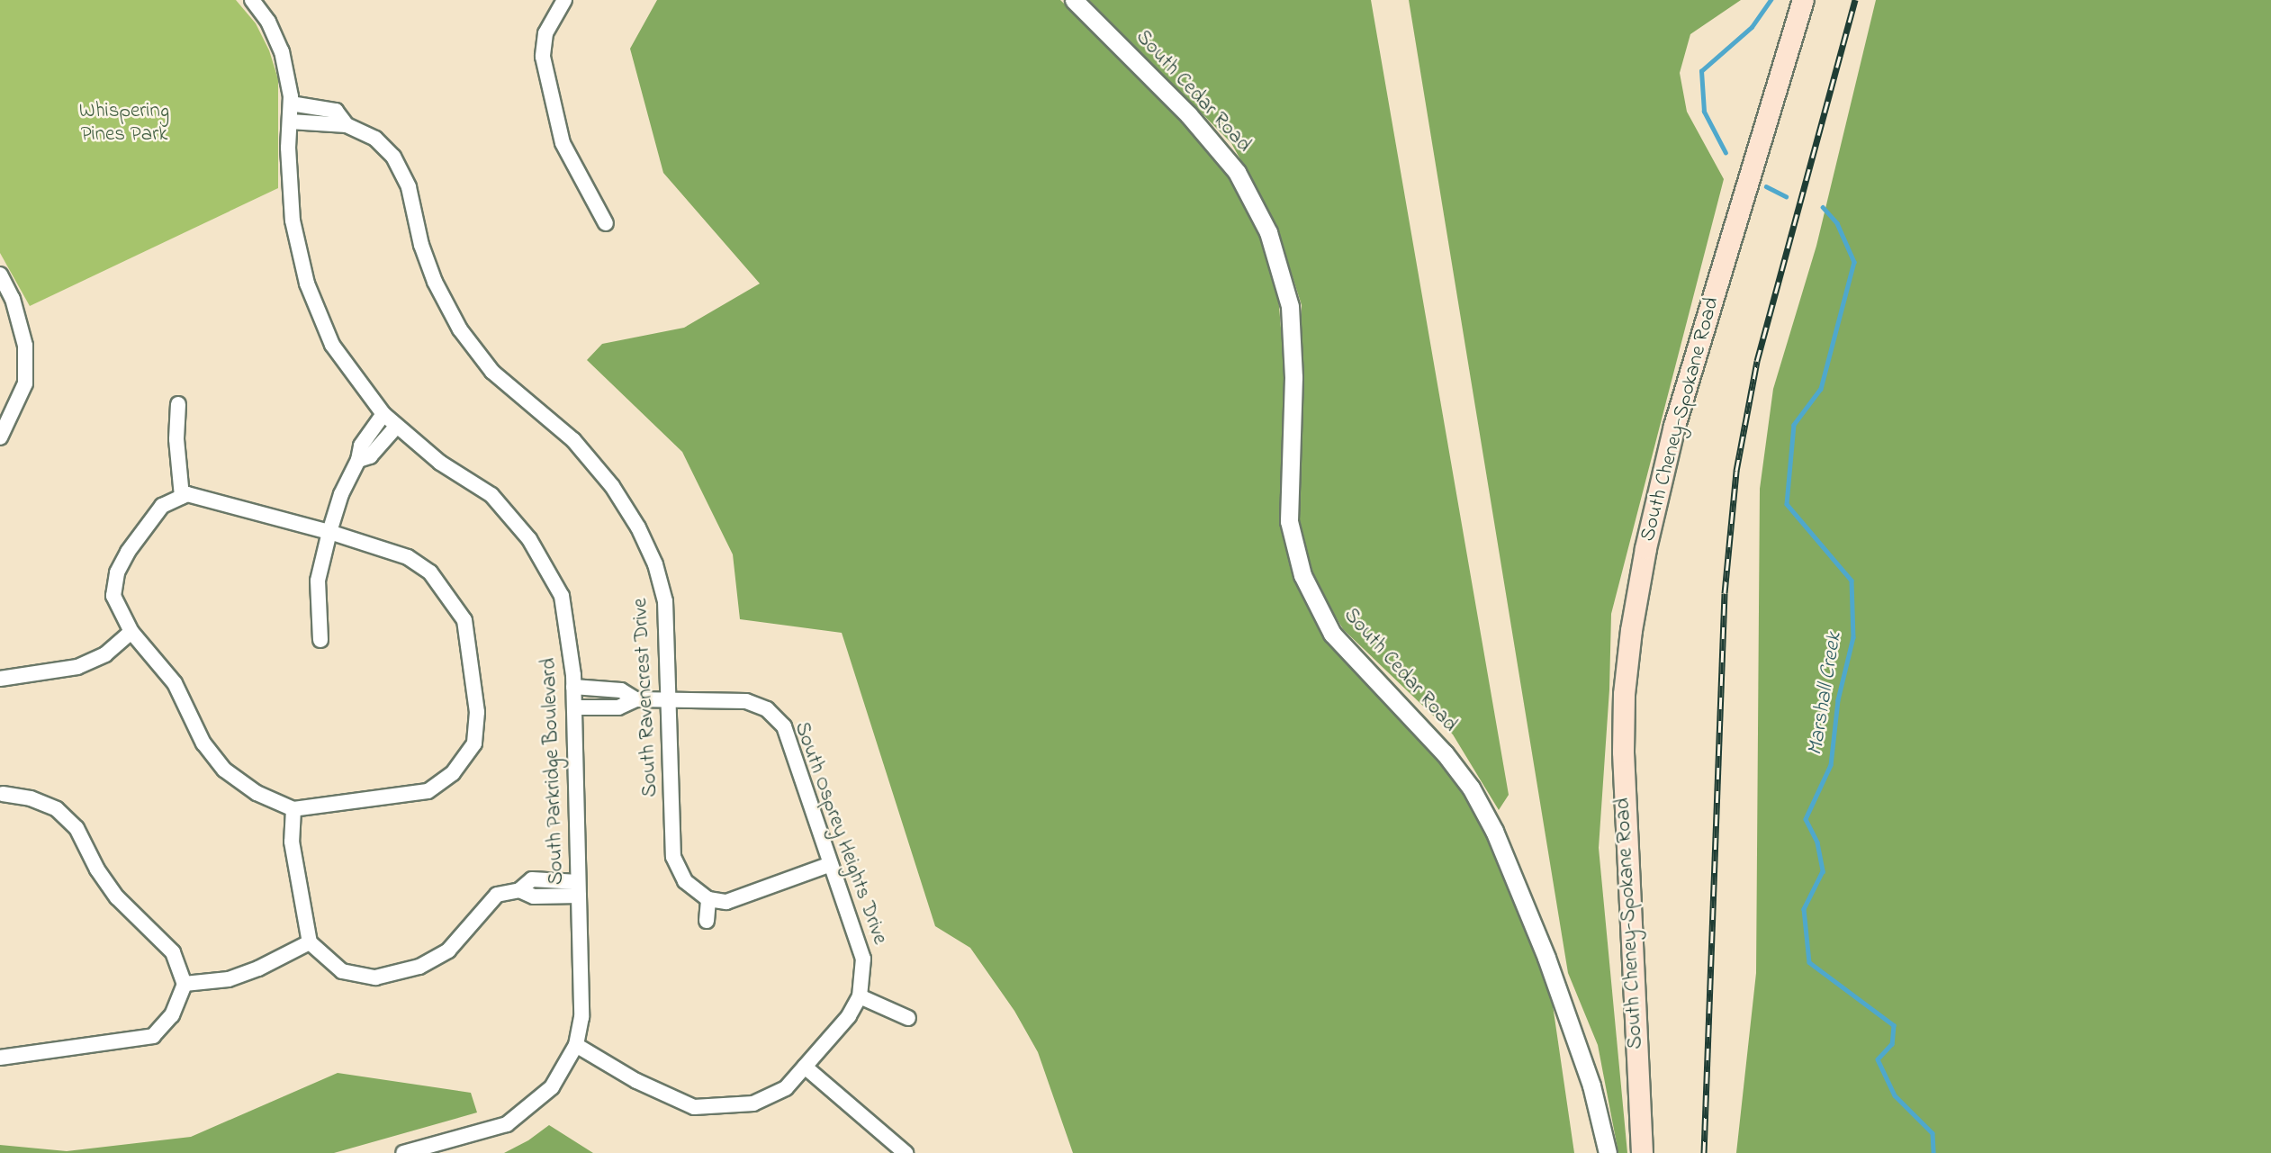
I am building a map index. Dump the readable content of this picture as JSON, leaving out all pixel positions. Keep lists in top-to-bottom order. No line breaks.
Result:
{"streets":{"main road":["South Cheney-Spokane Road"],"street":["South Cedar Road","South Ravencrest Drive","South Parkridge Boulevard","South Osprey Heights Drive"]},"crossings":[["South Ravencrest Drive","South Parkridge Boulevard"],["South Ravencrest Drive","South Osprey Heights Drive"],["South Parkridge Boulevard","South Osprey Heights Drive"]],"water":["Marshall Creek"],"parks":["Whispering Pines Park"]}
